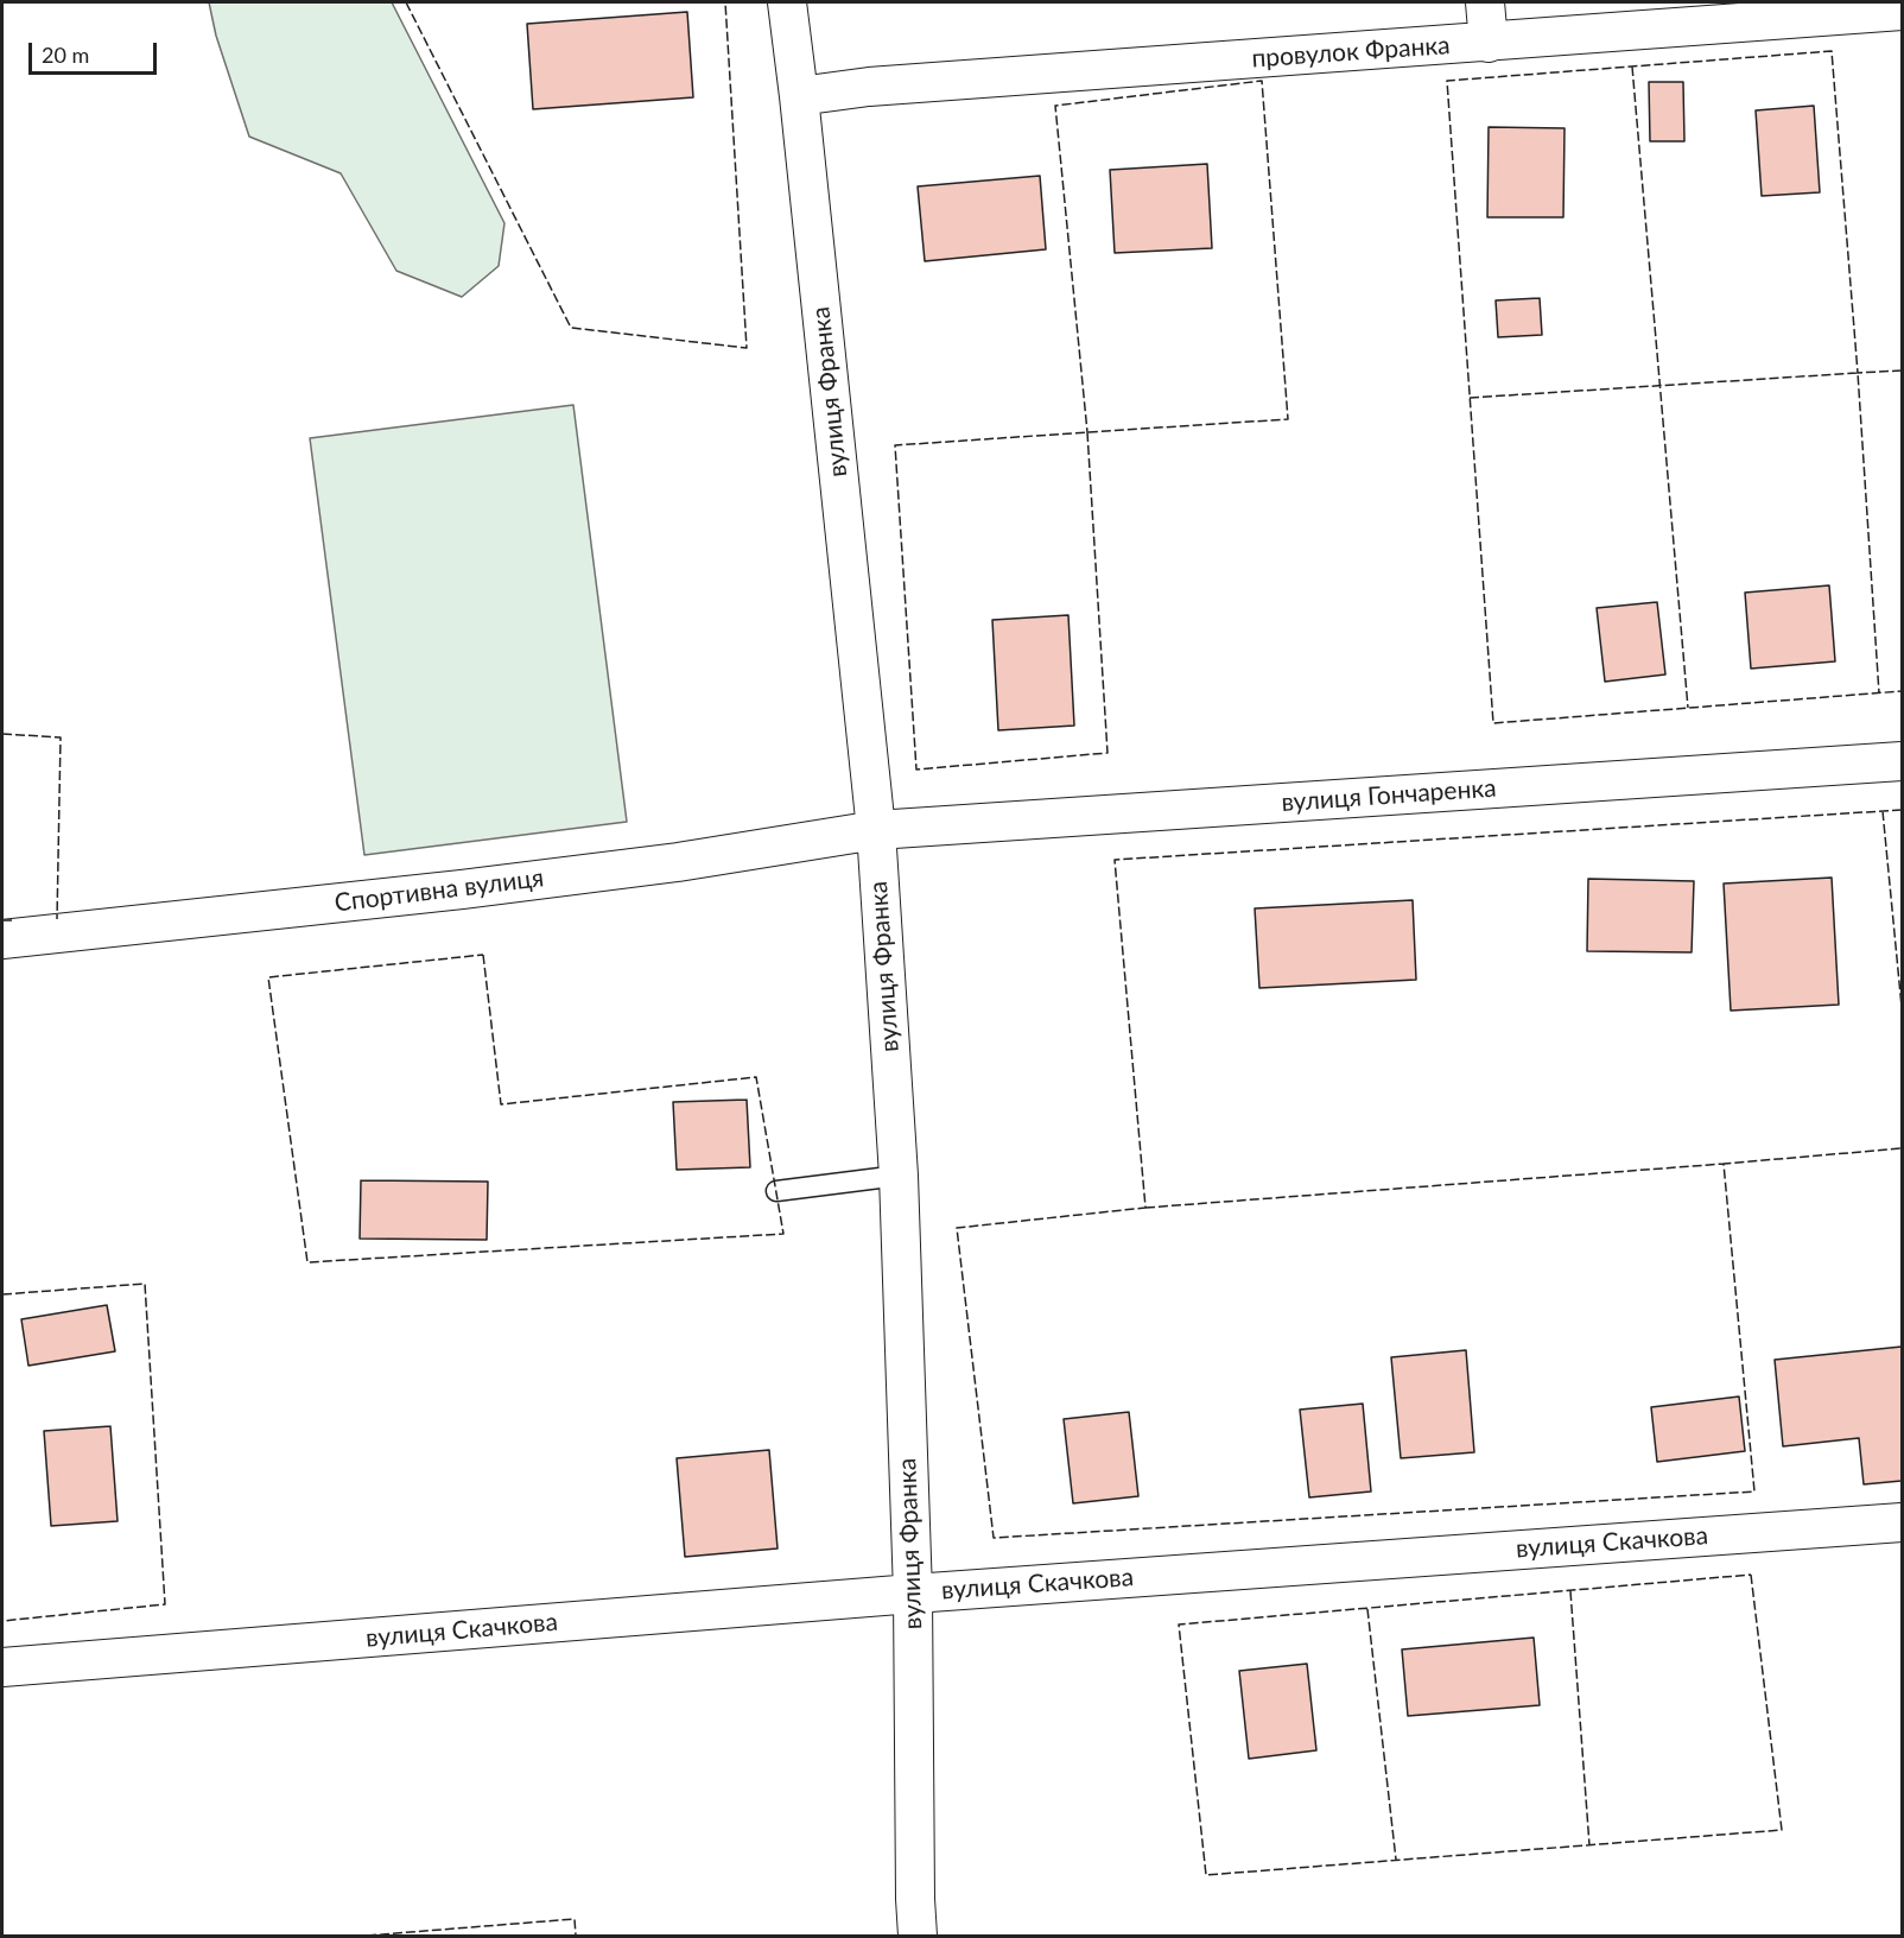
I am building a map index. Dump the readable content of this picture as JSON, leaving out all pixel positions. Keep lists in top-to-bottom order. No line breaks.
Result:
{"streets":{"street":["провулок Франка","вулиця Франка","вулиця Гончаренка","Спортивна вулиця","вулиця Скачкова"]},"crossings":[["провулок Франка","вулиця Франка"],["вулиця Франка","вулиця Гончаренка"],["вулиця Франка","Спортивна вулиця"],["вулиця Франка","вулиця Скачкова"],["вулиця Гончаренка","Спортивна вулиця"]],"scale_bar":"20 m"}
